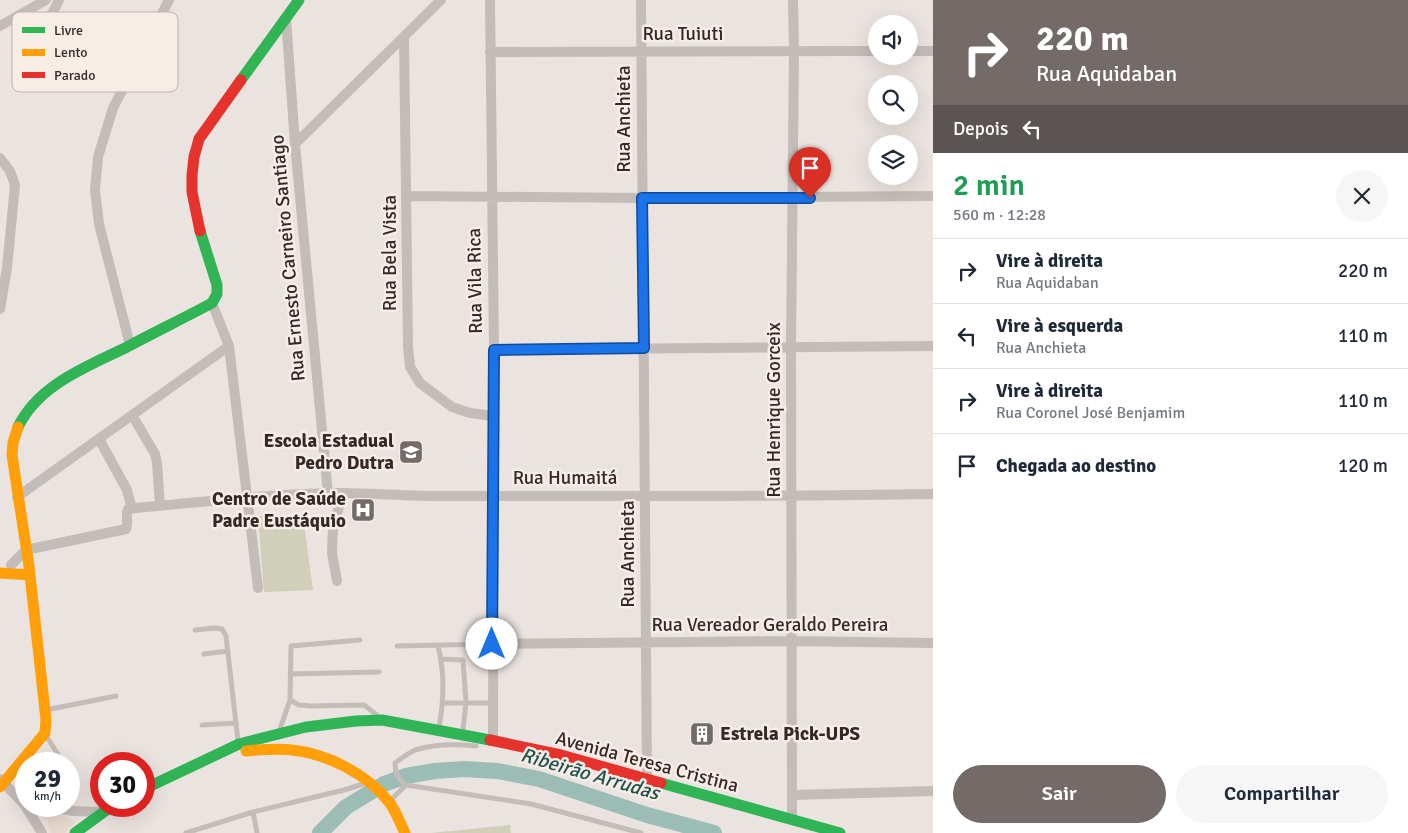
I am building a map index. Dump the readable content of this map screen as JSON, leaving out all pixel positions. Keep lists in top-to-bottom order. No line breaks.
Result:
{"streets":{"main road":["Avenida Teresa Cristina"],"street":["Rua Tuiuti","Rua Anchieta","Rua Bela Vista","Rua Ernesto Carneiro Santiago","Rua Vila Rica","Rua Henrique Gorceix","Rua Humaitá","Rua Vereador Geraldo Pereira"]},"crossings":[["Rua Tuiuti","Rua Anchieta"],["Rua Tuiuti","Rua Vila Rica"],["Rua Tuiuti","Rua Henrique Gorceix"],["Rua Anchieta","Rua Humaitá"],["Rua Anchieta","Rua Vereador Geraldo Pereira"],["Rua Anchieta","Avenida Teresa Cristina"],["Rua Bela Vista","Rua Vila Rica"],["Rua Ernesto Carneiro Santiago","Rua Humaitá"],["Rua Vila Rica","Rua Humaitá"],["Rua Vila Rica","Rua Vereador Geraldo Pereira"],["Rua Vila Rica","Avenida Teresa Cristina"],["Rua Henrique Gorceix","Rua Humaitá"],["Rua Henrique Gorceix","Rua Vereador Geraldo Pereira"],["Rua Henrique Gorceix","Avenida Teresa Cristina"]],"water":["Ribeirão Arrudas"],"places":{"school or university":["Escola Estadual Pedro Dutra"],"hospital":["Centro de Saúde Padre Eustáquio"],"building":["Estrela Pick-UPS"]},"legend":["Livre","Lento","Parado"],"page":{"turn":["220 m","Rua Aquidaban"],"then":"Depois","heading":["2 min","560 m · 12:28"],"list":[{"name":"Vire à direita","note":"Rua Aquidaban","value":"220 m"},{"name":"Vire à esquerda","note":"Rua Anchieta","value":"110 m"},{"name":"Vire à direita","note":"Rua Coronel José Benjamim","value":"110 m"},{"name":"Chegada ao destino","value":"120 m"}],"speed":"29 km/h","limit":"30","buttons":["Sair","Compartilhar"]}}
